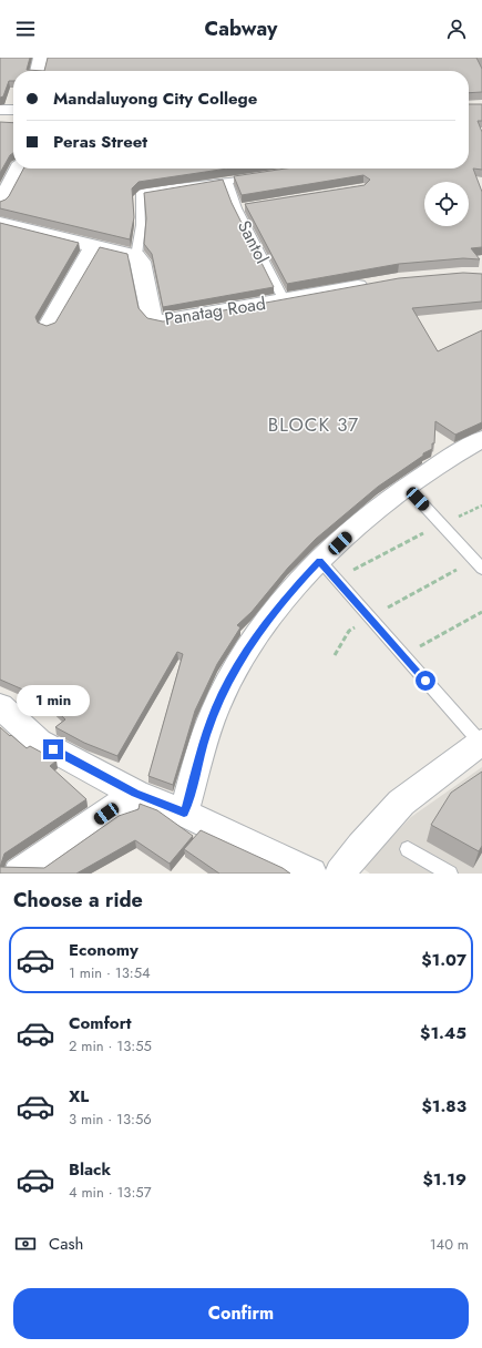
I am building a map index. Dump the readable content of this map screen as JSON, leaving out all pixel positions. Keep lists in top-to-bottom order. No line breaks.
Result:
{"streets":{"street":["Panatag Road"],"lane":["Santol"]},"crossings":[["Santol","Panatag Road"]],"districts":["BLOCK 37"],"page":{"header":"Cabway","banner":["Mandaluyong City College","Peras Street"],"bubble":"1 min","heading":"Choose a ride","list":[{"name":"Economy","note":"1 min · 13:54","value":"$1.07"},{"name":"Comfort","note":"2 min · 13:55","value":"$1.45"},{"name":"XL","note":"3 min · 13:56","value":"$1.83"},{"name":"Black","note":"4 min · 13:57","value":"$1.19"}],"pay":["Cash","140 m"],"buttons":"Confirm"}}
